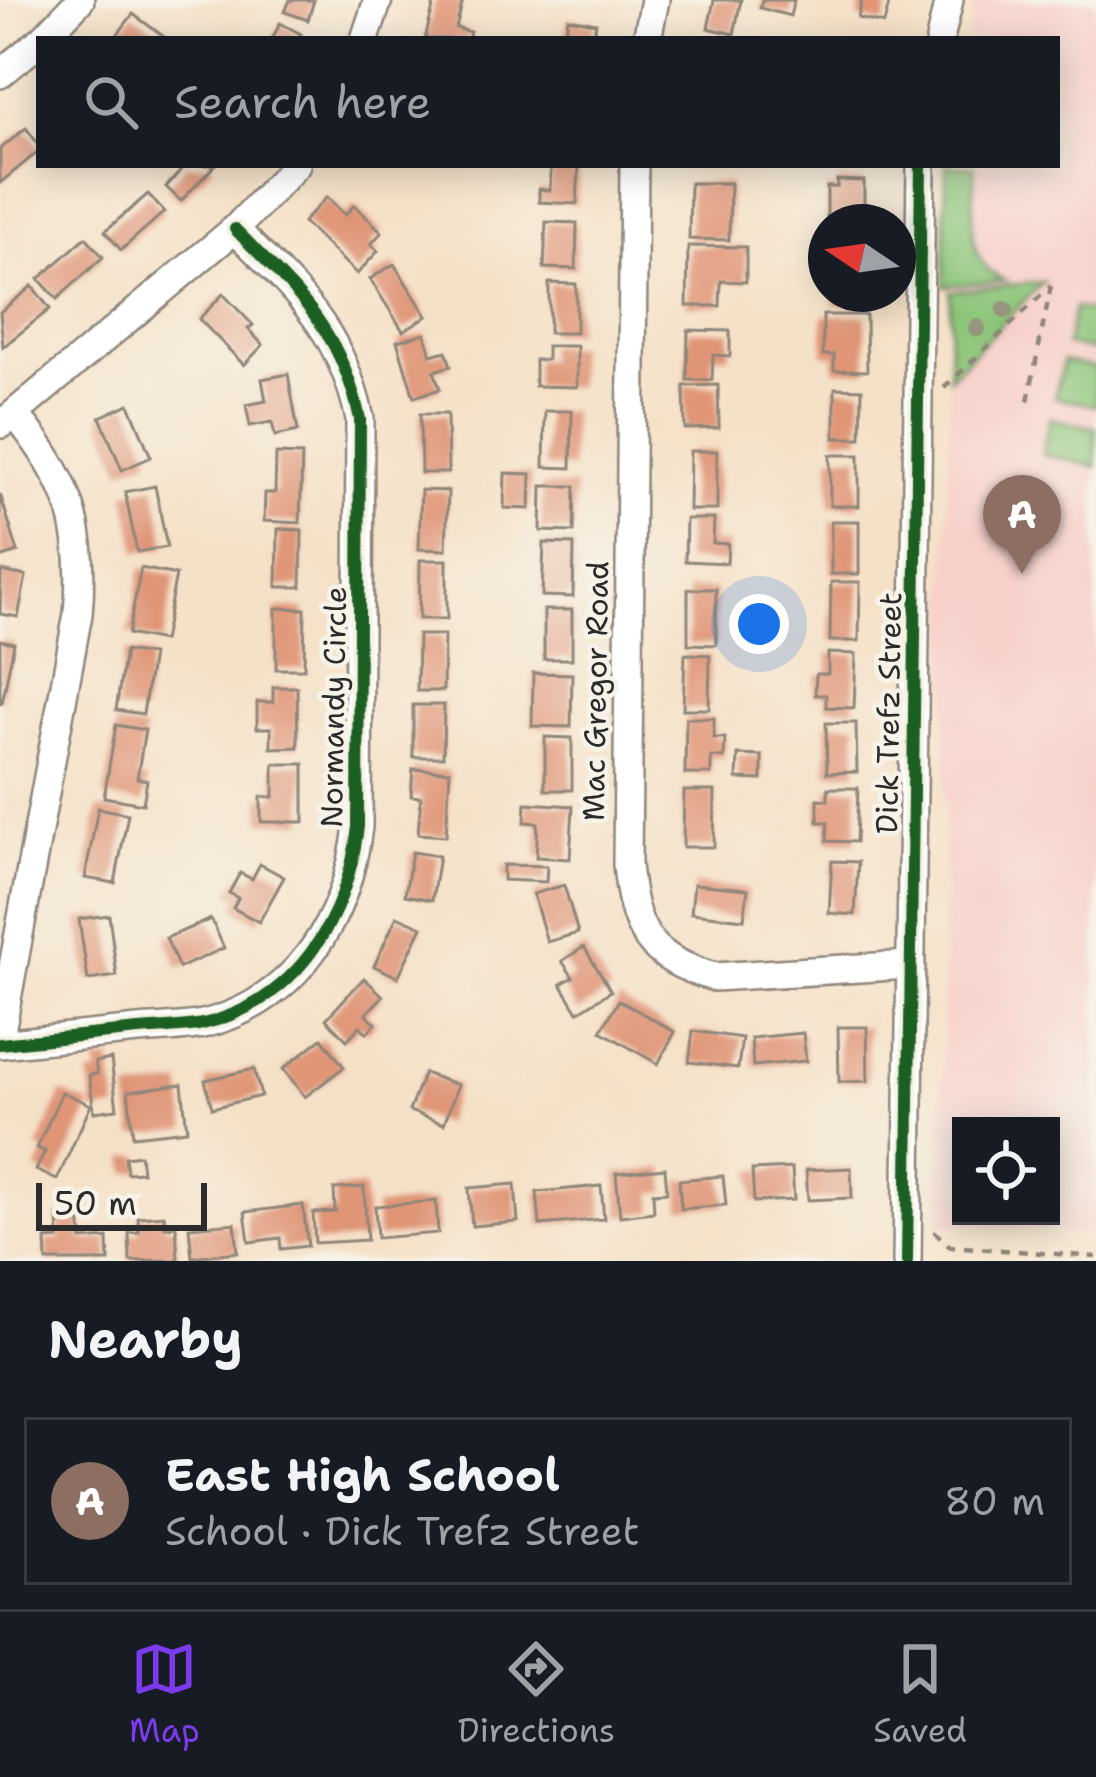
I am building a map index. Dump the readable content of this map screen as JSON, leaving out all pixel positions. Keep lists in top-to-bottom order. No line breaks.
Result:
{"streets":{"street":["Mac Gregor Road","Normandy Circle","Dick Trefz Street"]},"crossings":[["Mac Gregor Road","Dick Trefz Street"]],"scale_bar":"50 m","north":"left","page":{"search":"Search here","pins":"A","scale":"50 m","heading":"Nearby","list":[{"mark":"A","name":"East High School","note":"School · Dick Trefz Street","value":"80 m"}],"nav":["Map","Directions","Saved"]}}
